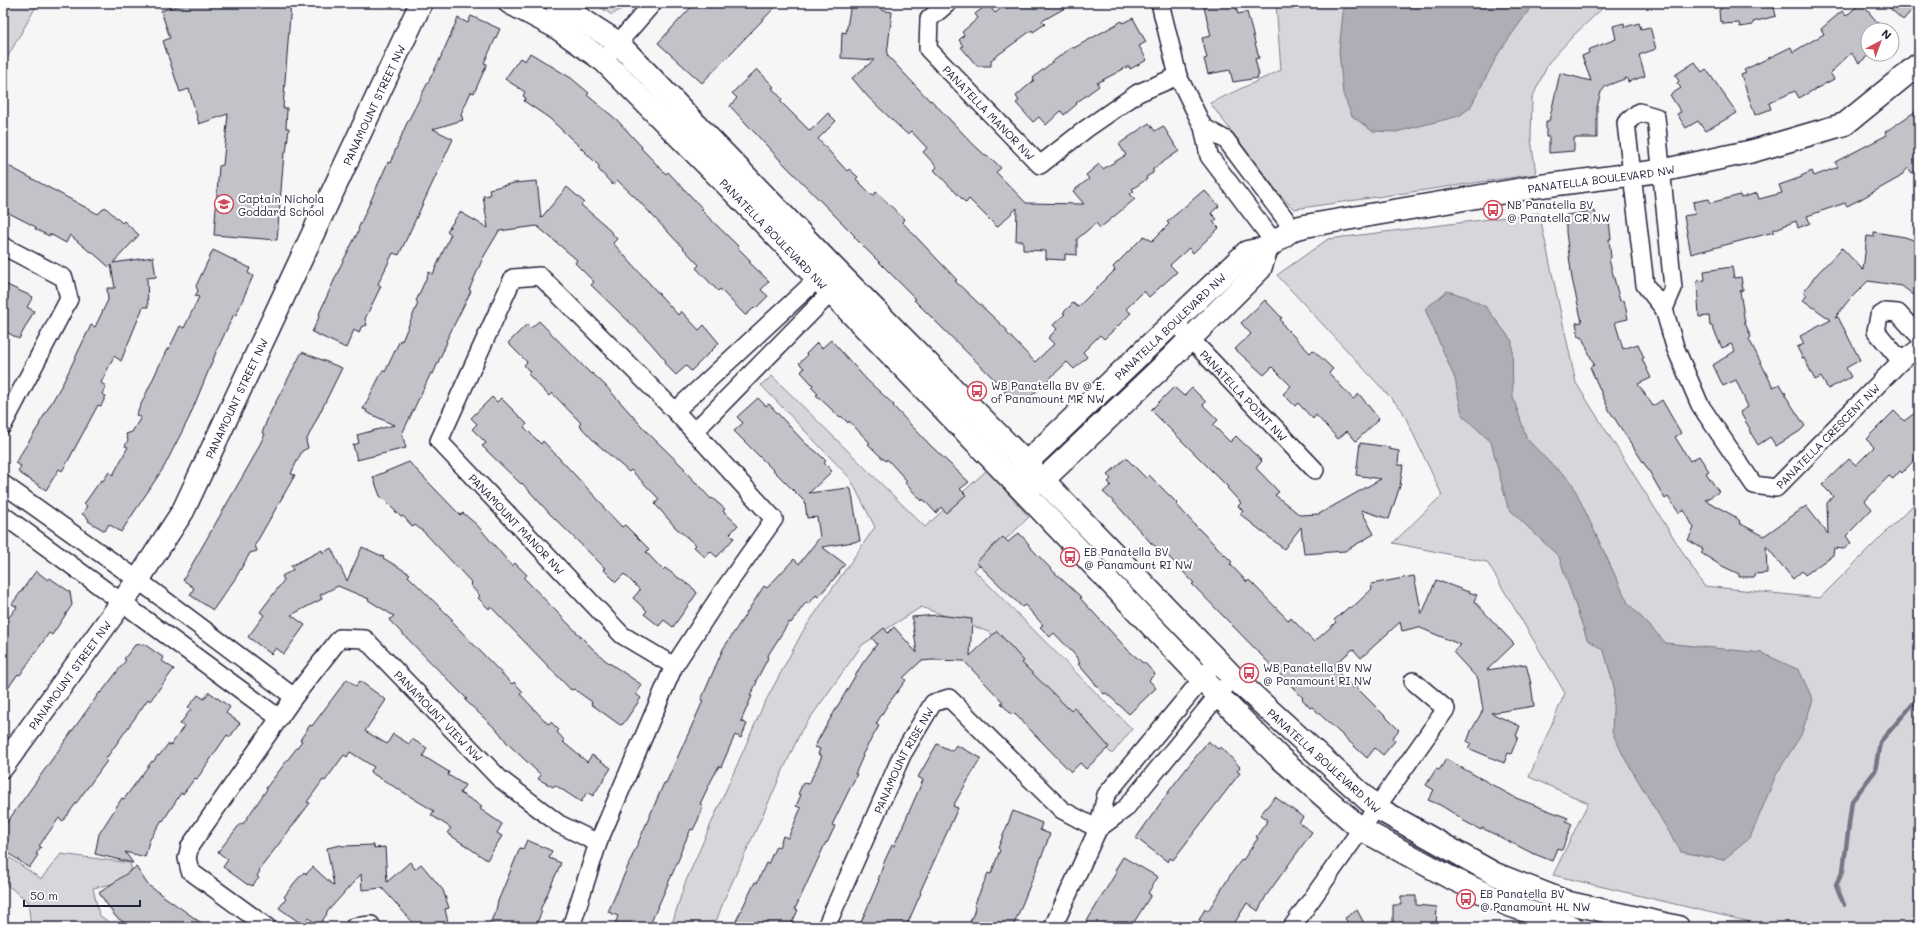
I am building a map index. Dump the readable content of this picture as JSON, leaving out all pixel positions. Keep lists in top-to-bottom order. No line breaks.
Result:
{"streets":{"street":["PANAMOUNT STREET NW","PANATELLA MANOR NW","PANATELLA BOULEVARD NW","PANATELLA POINT NW","PANATELLA CRESCENT NW","PANAMOUNT MANOR NW","PANAMOUNT VIEW NW","PANAMOUNT RISE NW"]},"crossings":[["PANATELLA BOULEVARD NW","PANATELLA POINT NW"],["PANATELLA BOULEVARD NW","PANATELLA CRESCENT NW"]],"places":{"school or university":["Captain Nichola Goddard School"],"bus stop":["NB Panatella BV @ Panatella CR NW","WB Panatella BV @ E. of Panamount MR NW","EB Panatella BV @ Panamount RI NW","WB Panatella BV NW @ Panamount RI NW","EB Panatella BV @ Panamount HL NW"]},"scale_bar":"50 m","north":"top right"}
